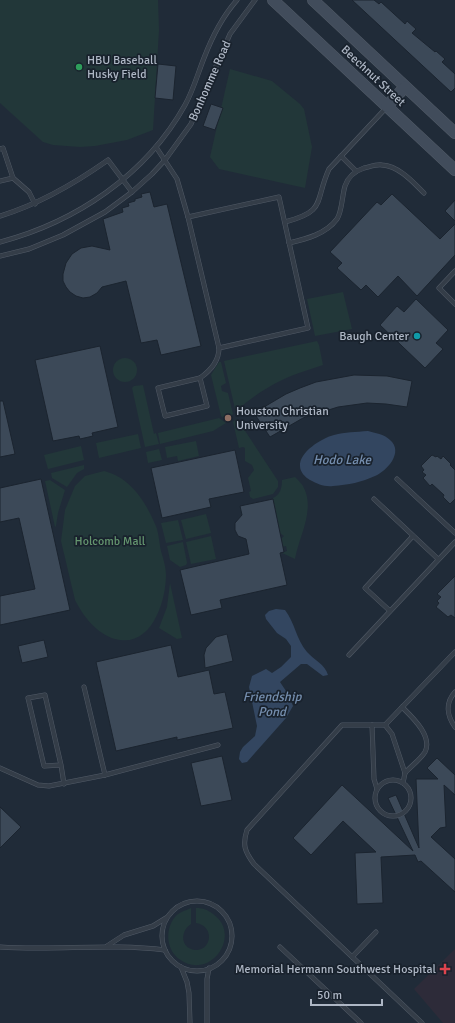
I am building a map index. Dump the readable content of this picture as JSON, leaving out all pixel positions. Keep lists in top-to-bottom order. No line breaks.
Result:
{"streets":{"main road":["Beechnut Street"],"lane":["Bonhomme Road"]},"water":["Hodo Lake","Friendship Pond"],"parks":["Holcomb Mall"],"places":{"other":["HBU Baseball Husky Field","Baugh Center","Houston Christian University"],"health":["Memorial Hermann Southwest Hospital"]},"scale_bar":"50 m"}
